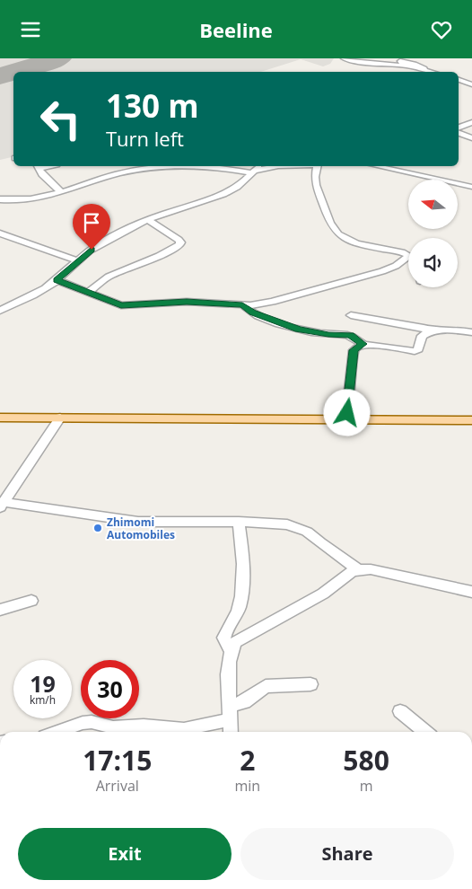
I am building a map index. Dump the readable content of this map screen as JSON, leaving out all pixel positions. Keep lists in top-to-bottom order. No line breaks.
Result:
{"places":["Zhimomi Automobiles"],"north":"left","page":{"header":"Beeline","turn":["130 m","Turn left"],"speed":"19 km/h","limit":"30","eta":["17:15","Arrival","2","min","580","m"],"buttons":["Exit","Share"]}}
